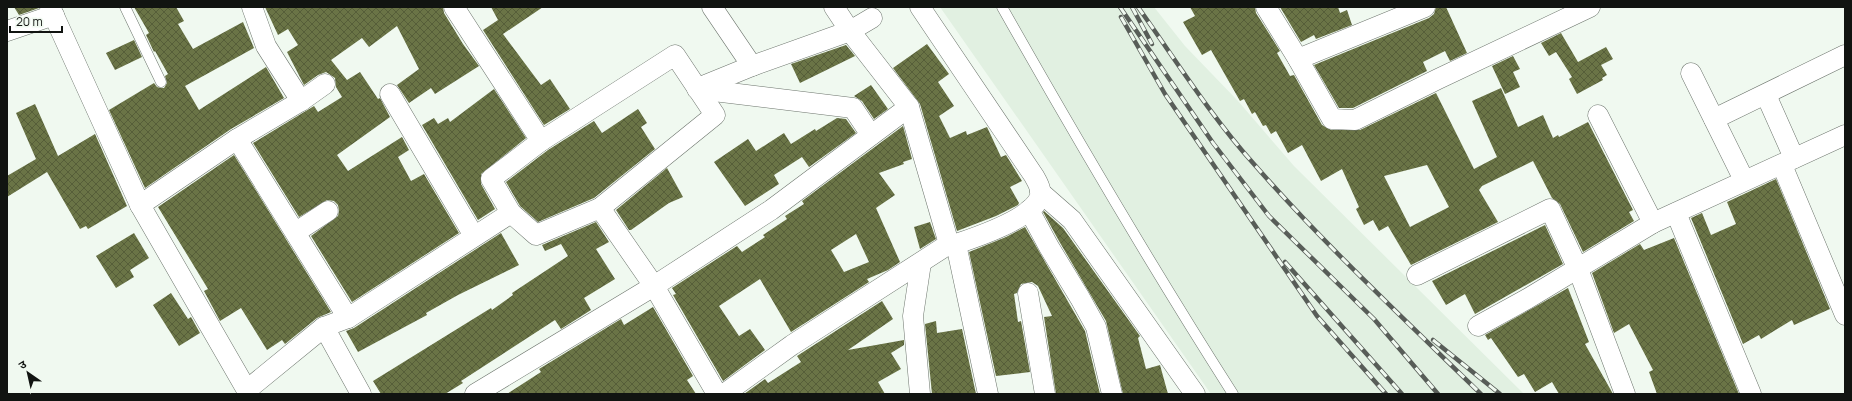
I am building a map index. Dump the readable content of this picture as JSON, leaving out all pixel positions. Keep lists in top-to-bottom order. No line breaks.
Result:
{"scale_bar":"20 m","north":"top left"}
